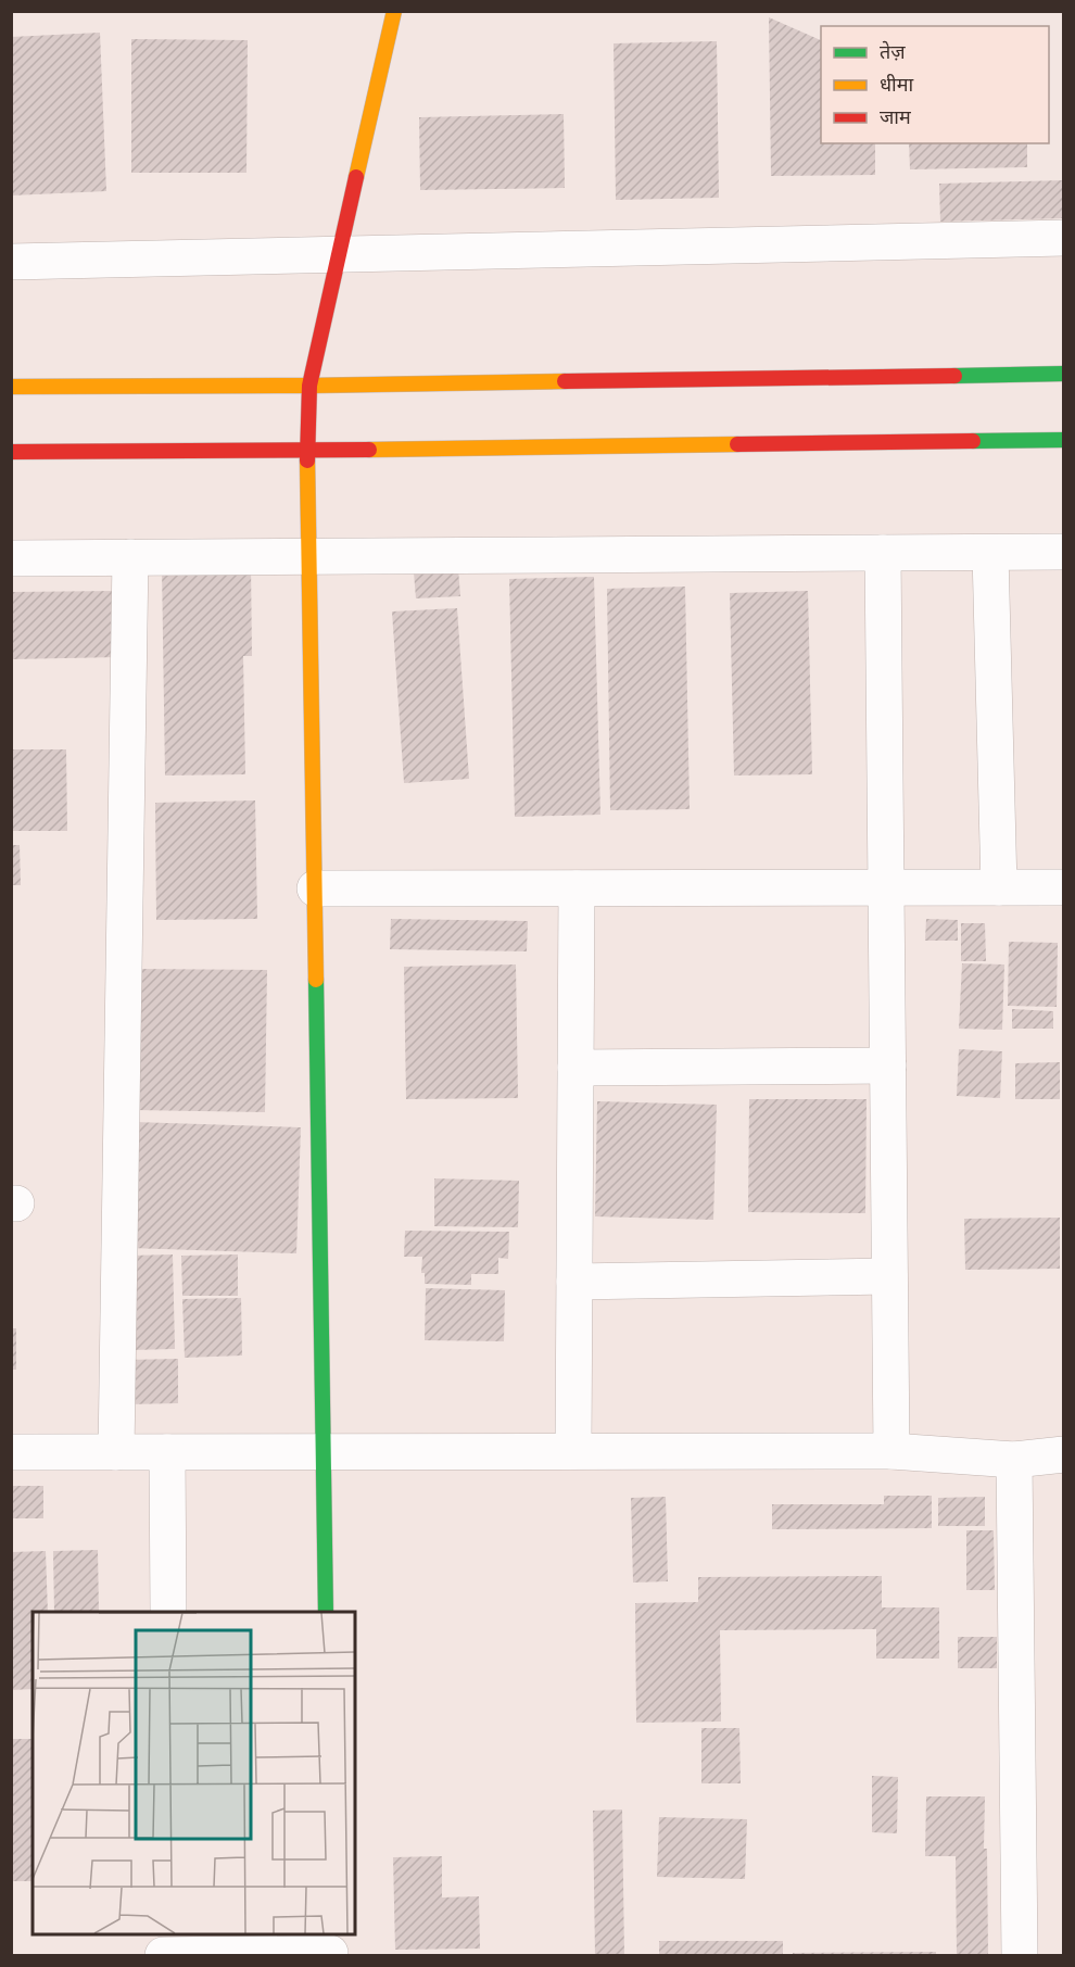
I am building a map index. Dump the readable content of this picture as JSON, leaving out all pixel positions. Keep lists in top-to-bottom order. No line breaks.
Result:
{"legend":["तेज़","धीमा","जाम"]}
